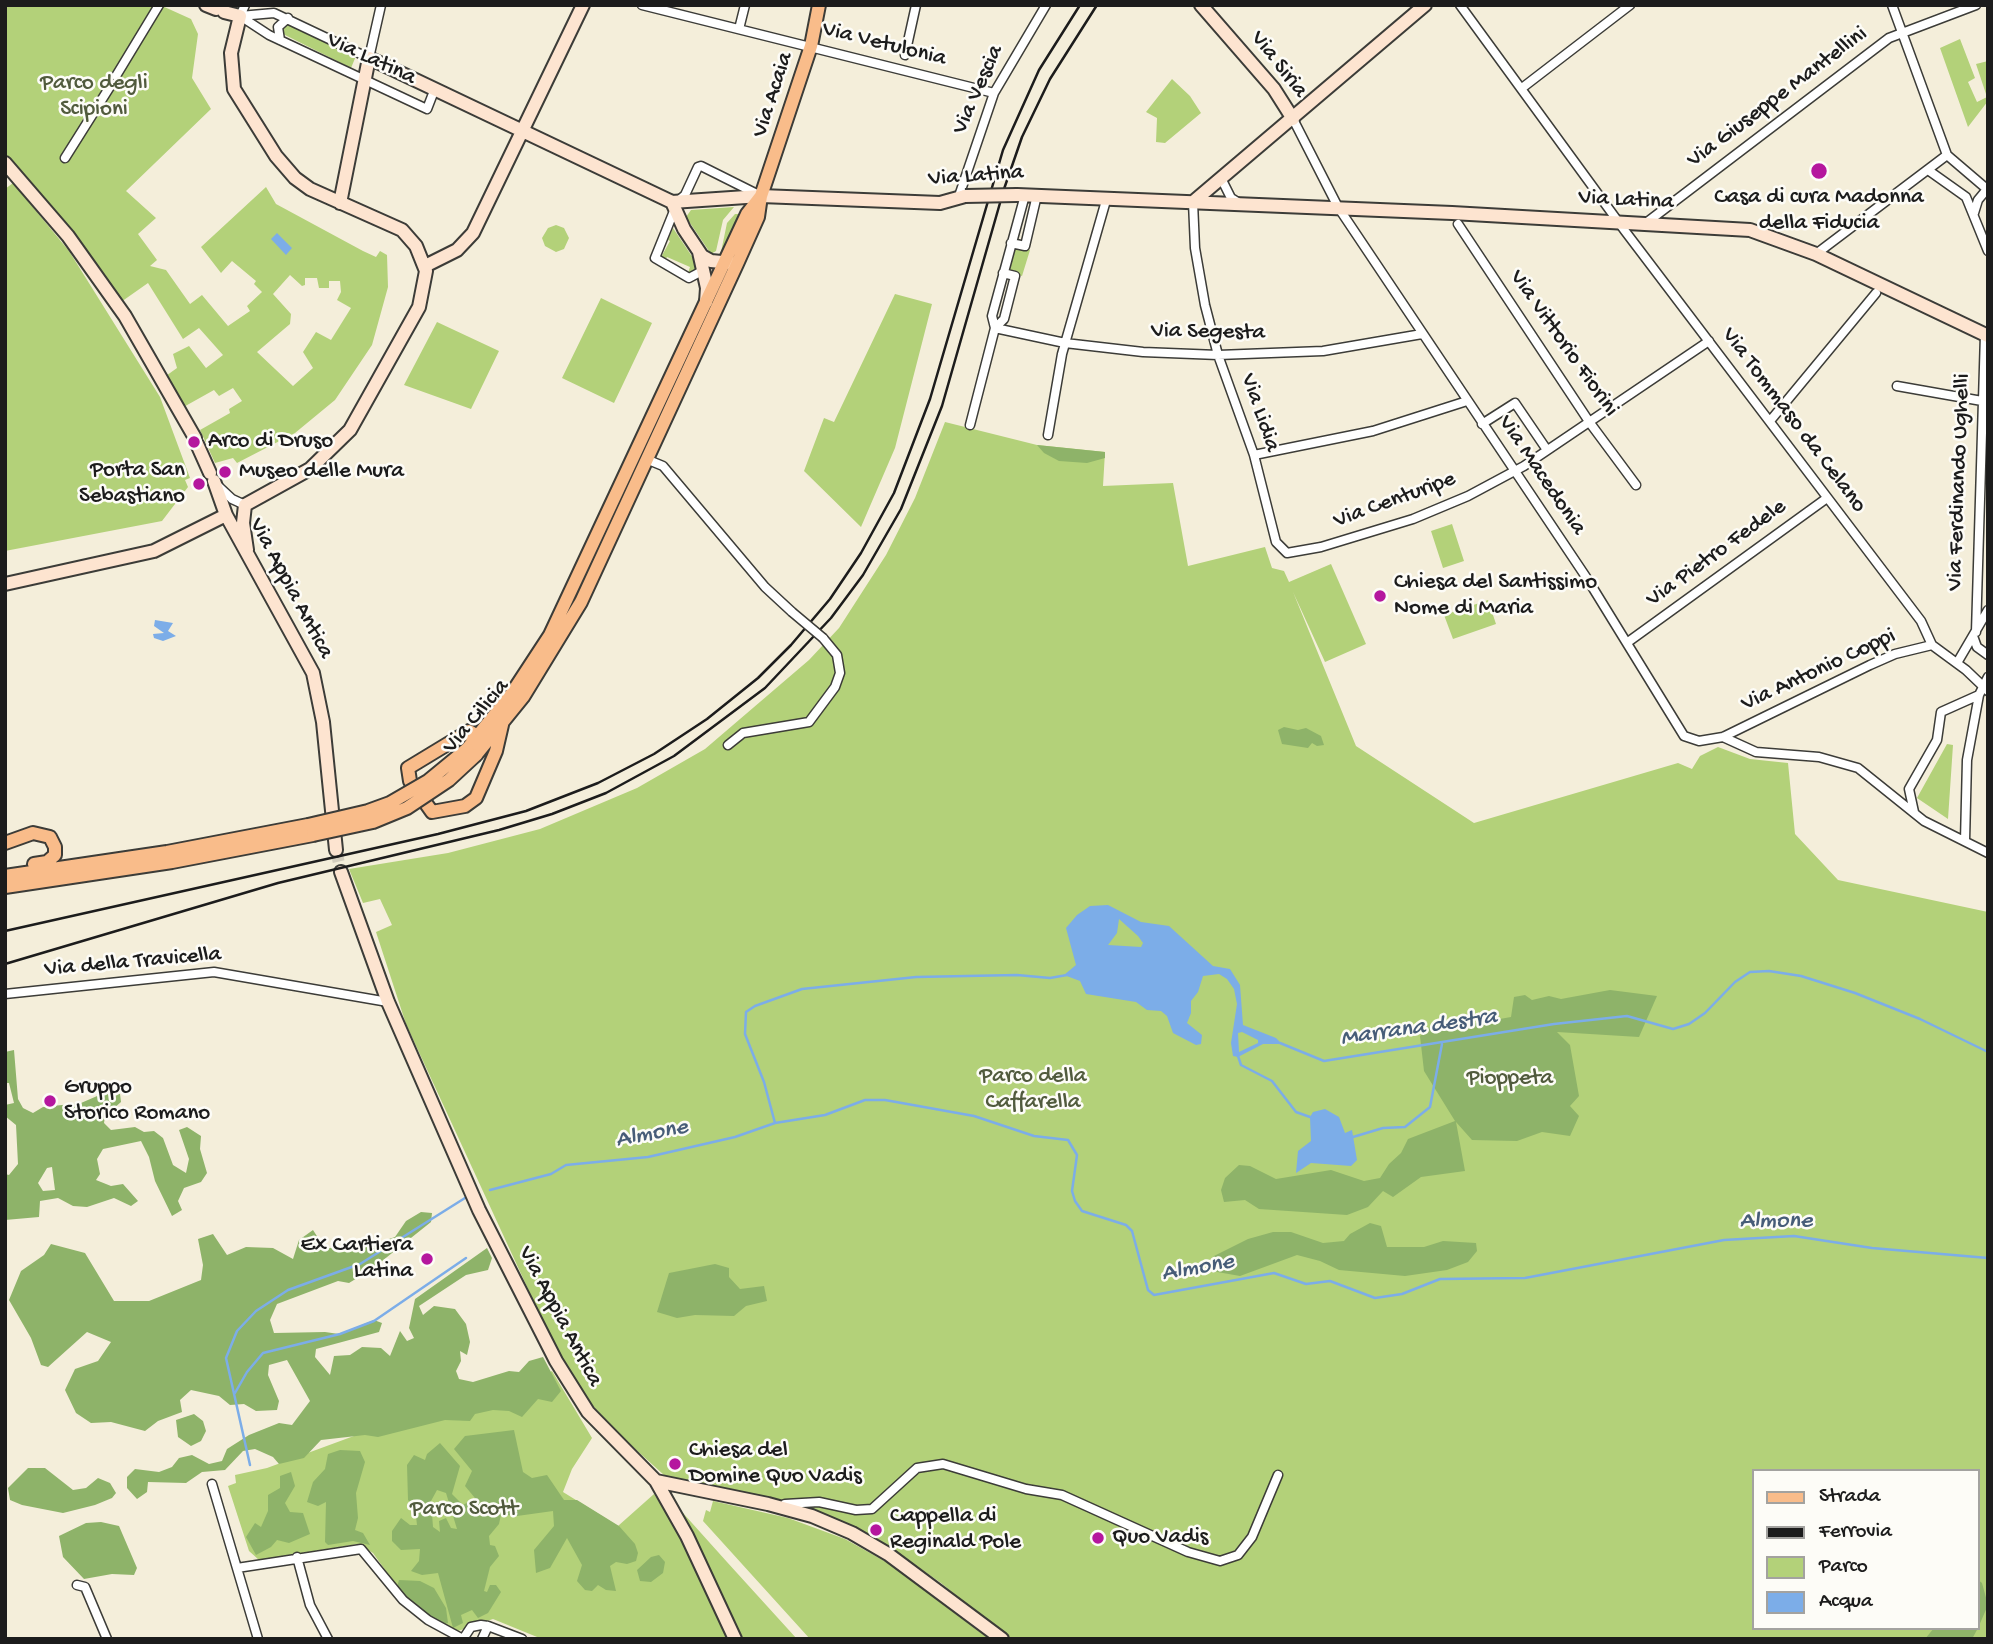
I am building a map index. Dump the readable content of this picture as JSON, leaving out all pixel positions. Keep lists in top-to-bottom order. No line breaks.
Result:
{"streets":{"main road":["Via Acaia","Via Cilicia"],"street":["Via Vetulonia","Via Latina","Via Siria","Via Vescia","Via Giuseppe Mantellini","Via Segesta","Via Vittorio Fiorini","Via Lidia","Via Tommaso da Celano","Via Macedonia","Via Ferdinando Ughelli","Via Centuripe","Via Pietro Fedele","Via Appia Antica","Via Antonio Coppi","Via della Travicella"]},"crossings":[["Via Vetulonia","Via Vescia"],["Via Vetulonia","Via Acaia"],["Via Latina","Via Vescia"],["Via Latina","Via Acaia"],["Via Latina","Via Giuseppe Mantellini"],["Via Latina","Via Lidia"],["Via Latina","Via Tommaso da Celano"],["Via Latina","Via Macedonia"],["Via Latina","Via Ferdinando Ughelli"],["Via Siria","Via Macedonia"],["Via Acaia","Via Cilicia"],["Via Segesta","Via Lidia"],["Via Segesta","Via Macedonia"],["Via Vittorio Fiorini","Via Centuripe"],["Via Lidia","Via Centuripe"],["Via Tommaso da Celano","Via Centuripe"],["Via Tommaso da Celano","Via Pietro Fedele"],["Via Tommaso da Celano","Via Antonio Coppi"],["Via Macedonia","Via Centuripe"],["Via Macedonia","Via Pietro Fedele"],["Via Macedonia","Via Antonio Coppi"],["Via Appia Antica","Via della Travicella"]],"water":["Marrana destra","Almone"],"parks":["Parco degli Scipioni","Parco della Caffarella","Pioppeta","Parco Scott"],"places":["Casa di cura Madonna della Fiducia","Arco di Druso","Museo delle Mura","Porta San Sebastiano","Chiesa del Santissimo Nome di Maria","Gruppo Storico Romano","Ex Cartiera Latina","Chiesa del Domine Quo Vadis","Cappella di Reginald Pole","Quo Vadis"],"legend":["Strada","Ferrovia","Parco","Acqua"]}
